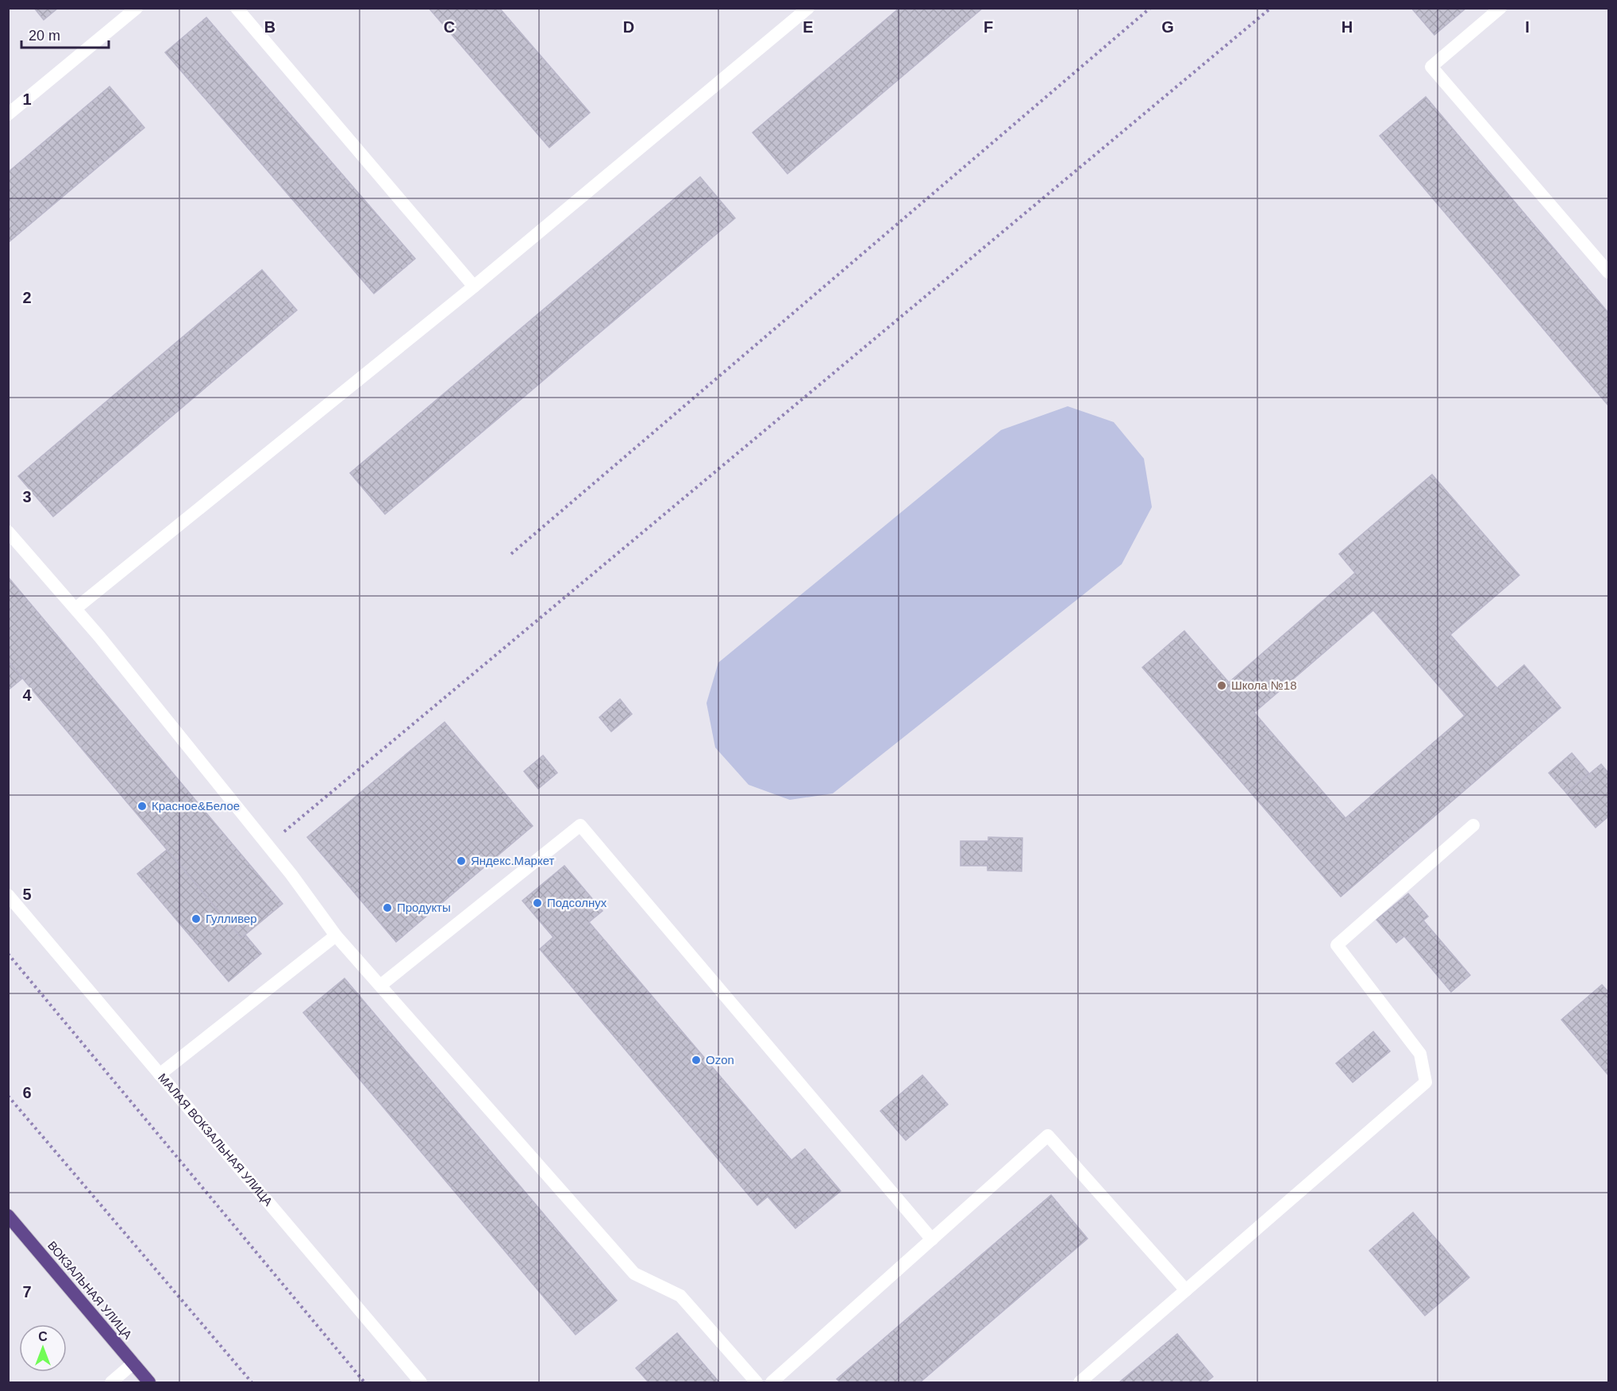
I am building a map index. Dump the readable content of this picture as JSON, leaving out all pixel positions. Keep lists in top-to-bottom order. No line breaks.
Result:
{"streets":{"highway":["ВОКЗАЛЬНАЯ УЛИЦА"],"street":["МАЛАЯ ВОКЗАЛЬНАЯ УЛИЦА"]},"places":["Школа №18","Красное&Белое","Яндекс.Маркет","Подсолнух","Продукты","Гулливер","Ozon"],"scale_bar":"20 m","north":"top","grid":{"columns":["B","C","D","E","F","G","H","I"],"rows":["1","2","3","4","5","6","7"]}}
